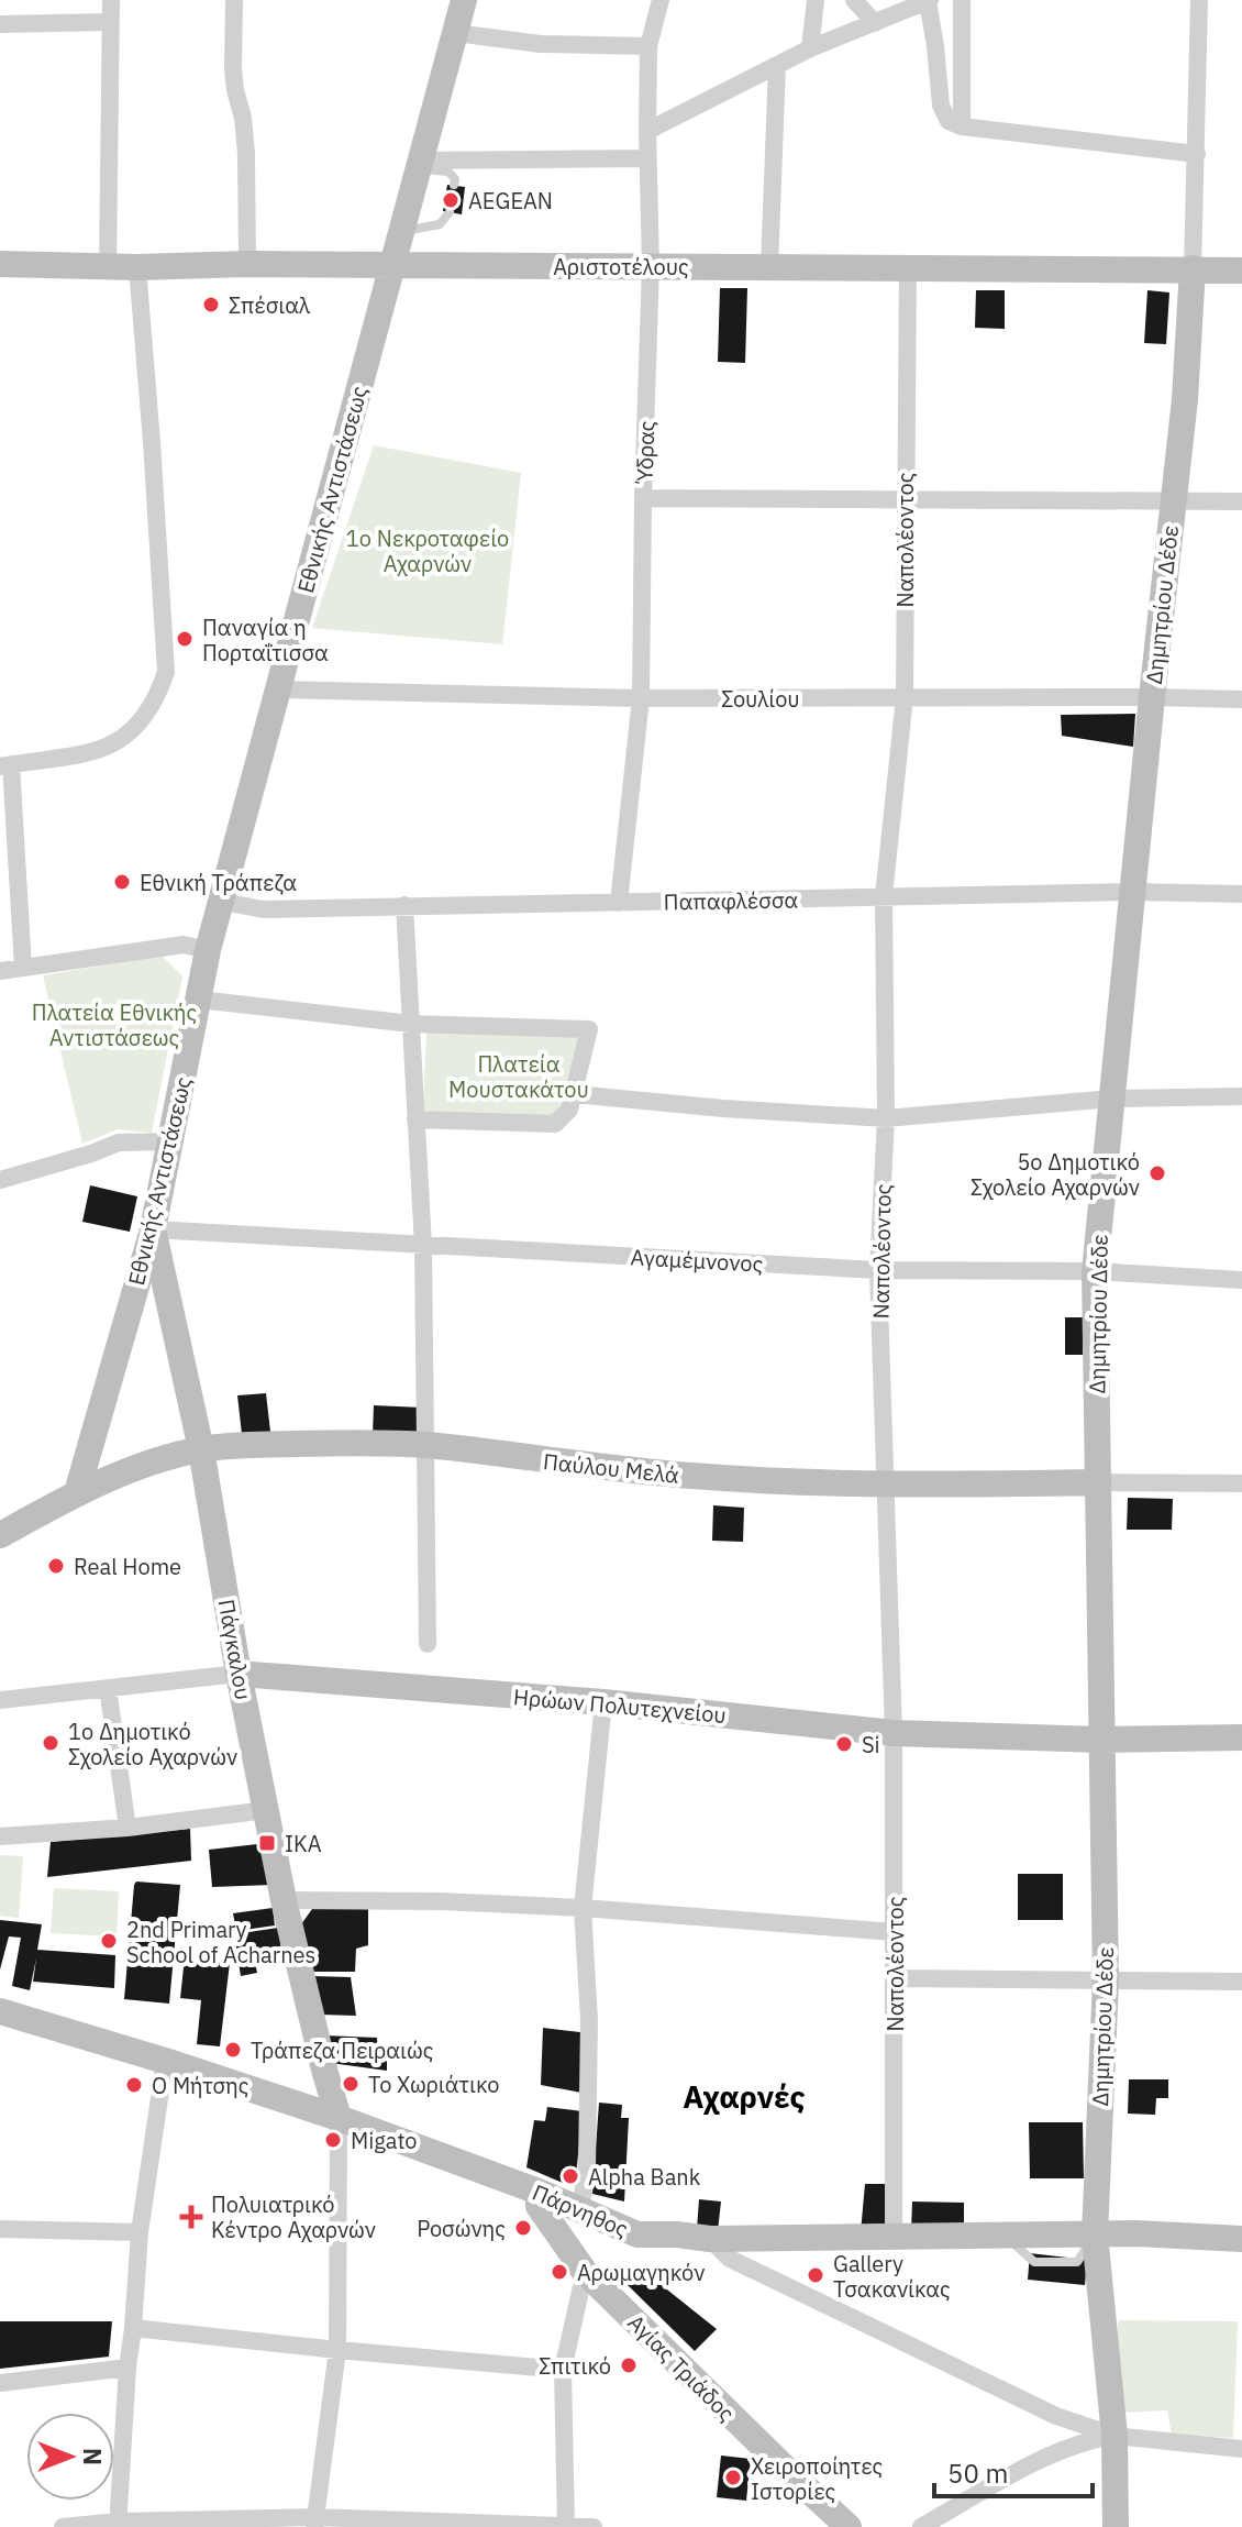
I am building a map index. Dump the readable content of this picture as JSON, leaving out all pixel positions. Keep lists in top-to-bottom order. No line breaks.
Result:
{"streets":{"street":["Αριστοτέλους","Ύδρας","Εθνικής Αντιστάσεως","Ναπολέοντος","Δημητρίου Δέδε","Σουλίου","Παπαφλέσσα","Αγαμέμνονος","Παύλου Μελά","Πάγκαλου","Ηρώων Πολυτεχνείου","Πάρνηθος","Αγίας Τριάδος"]},"crossings":[["Αριστοτέλους","Ύδρας"],["Αριστοτέλους","Εθνικής Αντιστάσεως"],["Αριστοτέλους","Ναπολέοντος"],["Αριστοτέλους","Δημητρίου Δέδε"],["Ύδρας","Σουλίου"],["Ύδρας","Παπαφλέσσα"],["Εθνικής Αντιστάσεως","Σουλίου"],["Εθνικής Αντιστάσεως","Παπαφλέσσα"],["Εθνικής Αντιστάσεως","Αγαμέμνονος"],["Εθνικής Αντιστάσεως","Παύλου Μελά"],["Εθνικής Αντιστάσεως","Πάγκαλου"],["Ναπολέοντος","Σουλίου"],["Ναπολέοντος","Παπαφλέσσα"],["Ναπολέοντος","Αγαμέμνονος"],["Ναπολέοντος","Παύλου Μελά"],["Ναπολέοντος","Ηρώων Πολυτεχνείου"],["Ναπολέοντος","Πάρνηθος"],["Δημητρίου Δέδε","Σουλίου"],["Δημητρίου Δέδε","Παπαφλέσσα"],["Δημητρίου Δέδε","Αγαμέμνονος"],["Δημητρίου Δέδε","Παύλου Μελά"],["Δημητρίου Δέδε","Ηρώων Πολυτεχνείου"],["Δημητρίου Δέδε","Πάρνηθος"],["Αγαμέμνονος","Πάγκαλου"],["Παύλου Μελά","Πάγκαλου"],["Πάγκαλου","Ηρώων Πολυτεχνείου"],["Πάγκαλου","Πάρνηθος"],["Πάρνηθος","Αγίας Τριάδος"]],"districts":["Αχαρνές"],"parks":["1ο Νεκροταφείο Αχαρνών","Πλατεία Εθνικής Αντιστάσεως","Πλατεία Μουστακάτου"],"places":{"other":["AEGEAN","Σπέσιαλ","Παναγία η Πορταΐτισσα","Εθνική Τράπεζα","5ο Δημοτικό Σχολείο Αχαρνών","Real Home","1ο Δημοτικό Σχολείο Αχαρνών","Si","2nd Primary School of Acharnes","Τράπεζα Πειραιώς","Το Χωριάτικο","Ο Μήτσης","Migato","Alpha Bank","Ροσώνης","Αρωμαγηκόν","Gallery Τσακανίκας","Σπιτικό","Χειροποίητες Ιστορίες"],"transit":["ΙΚΑ"],"health":["Πολυιατρικό Κέντρο Αχαρνών"]},"scale_bar":"50 m","north":"right"}
